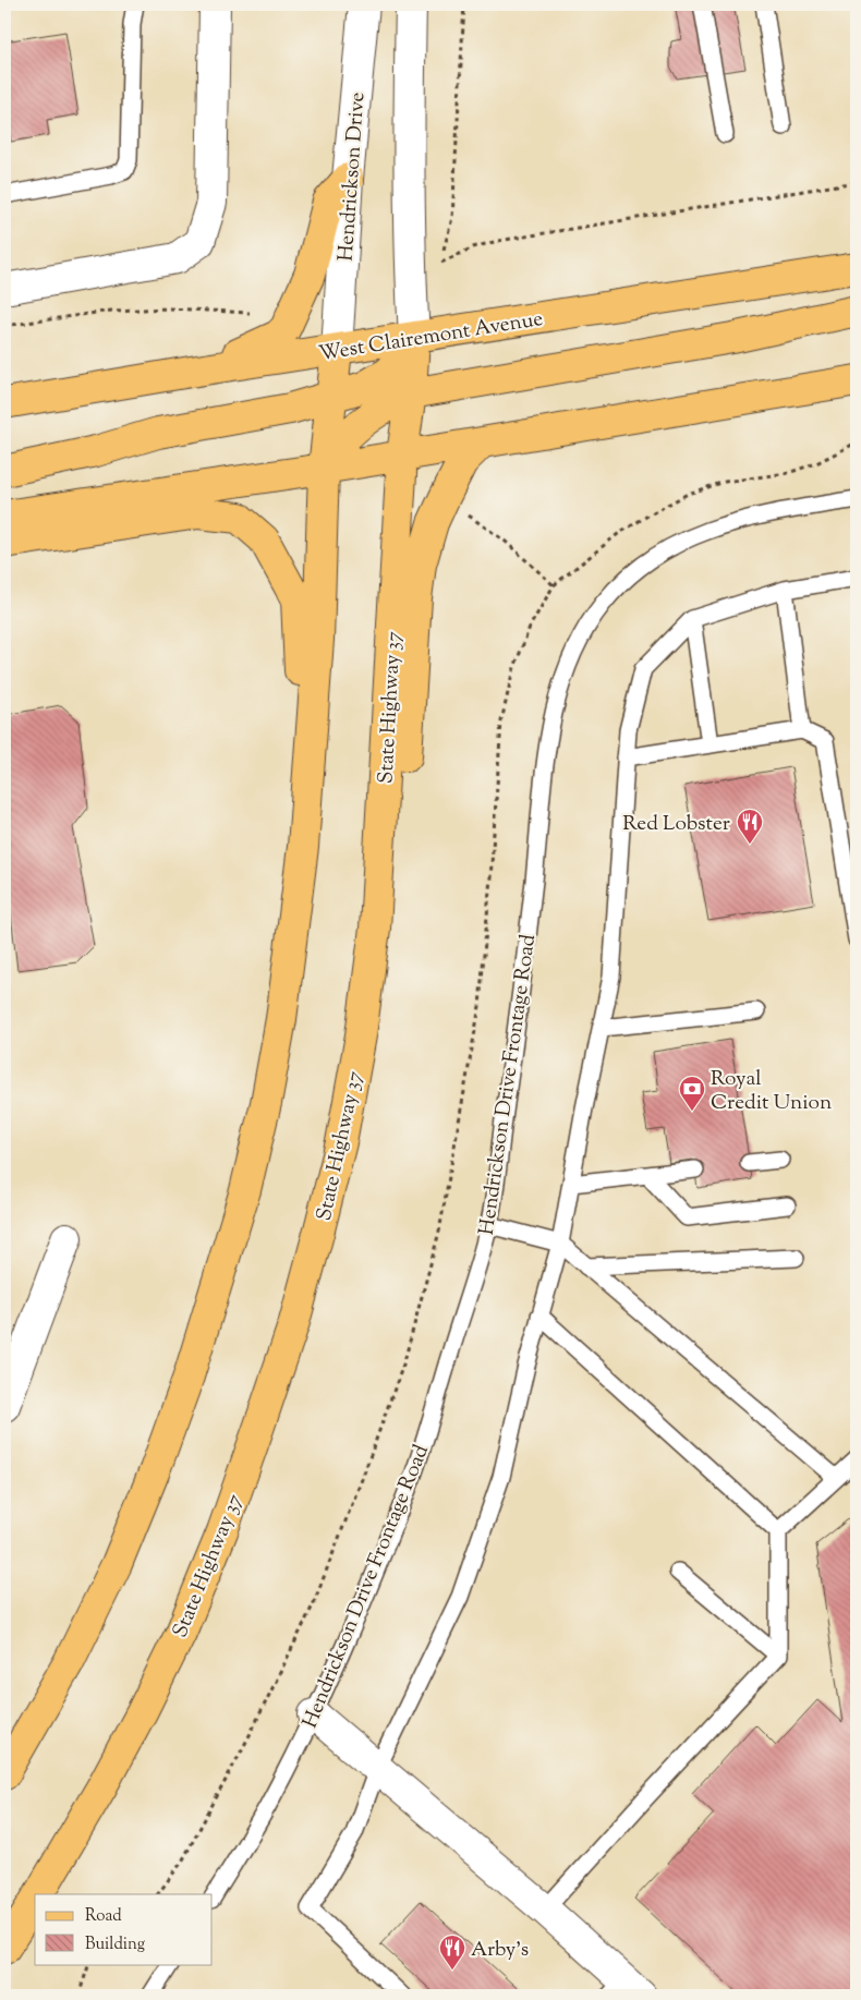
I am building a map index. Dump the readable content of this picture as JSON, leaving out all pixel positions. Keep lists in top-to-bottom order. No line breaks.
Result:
{"streets":{"main road":["West Clairemont Avenue","State Highway 37"],"street":["Hendrickson Drive"],"lane":["Hendrickson Drive Frontage Road"]},"crossings":[["Hendrickson Drive","West Clairemont Avenue"],["West Clairemont Avenue","State Highway 37"]],"places":{"restaurant":["Red Lobster","Arby's"],"bank":["Royal Credit Union"]},"legend":["Road","Building"]}
